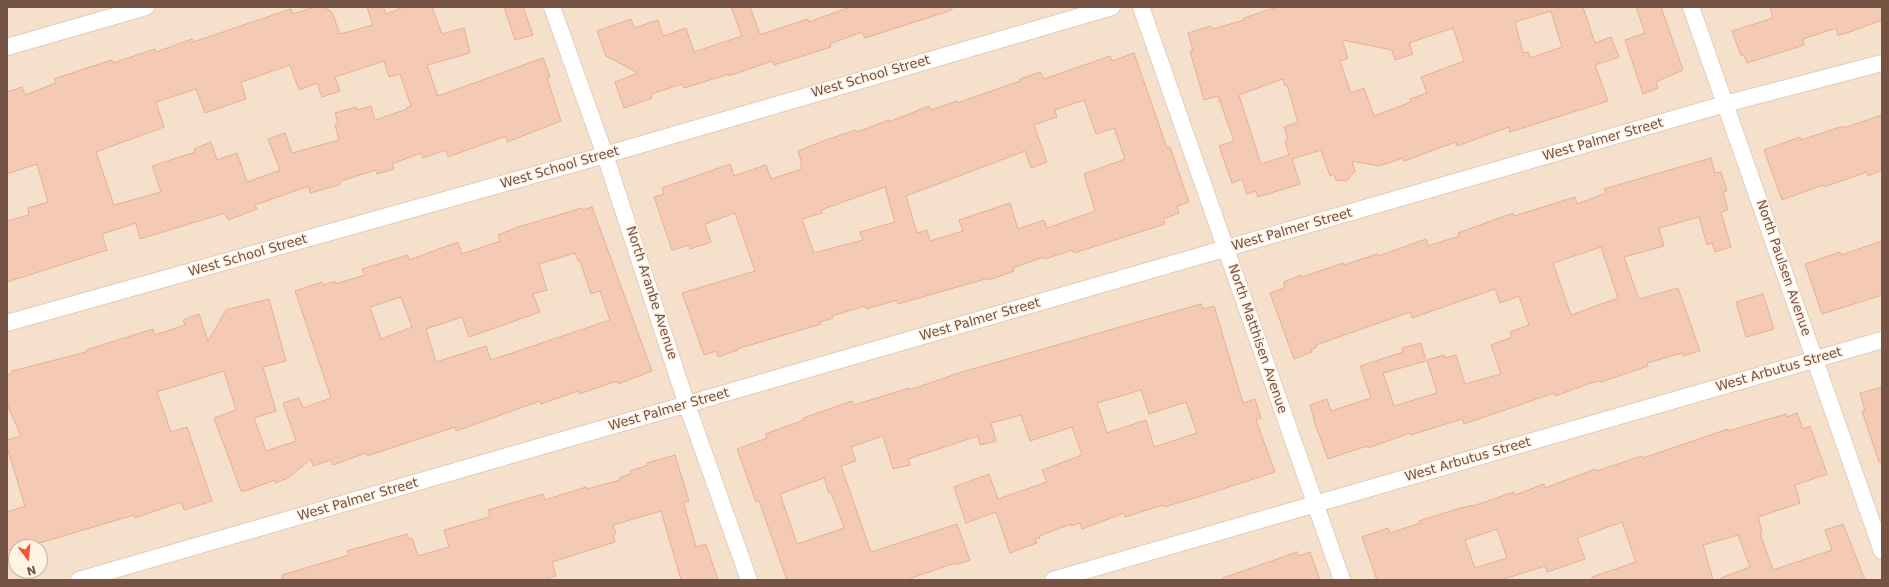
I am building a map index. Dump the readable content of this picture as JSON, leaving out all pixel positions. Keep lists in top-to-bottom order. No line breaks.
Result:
{"streets":{"street":["West School Street","West Palmer Street","North Paulsen Avenue","North Aranbe Avenue","North Matthisen Avenue","West Arbutus Street"]},"crossings":[["West School Street","North Aranbe Avenue"],["West Palmer Street","North Paulsen Avenue"],["West Palmer Street","North Aranbe Avenue"],["West Palmer Street","North Matthisen Avenue"],["North Paulsen Avenue","West Arbutus Street"],["North Matthisen Avenue","West Arbutus Street"]],"north":"bottom"}
